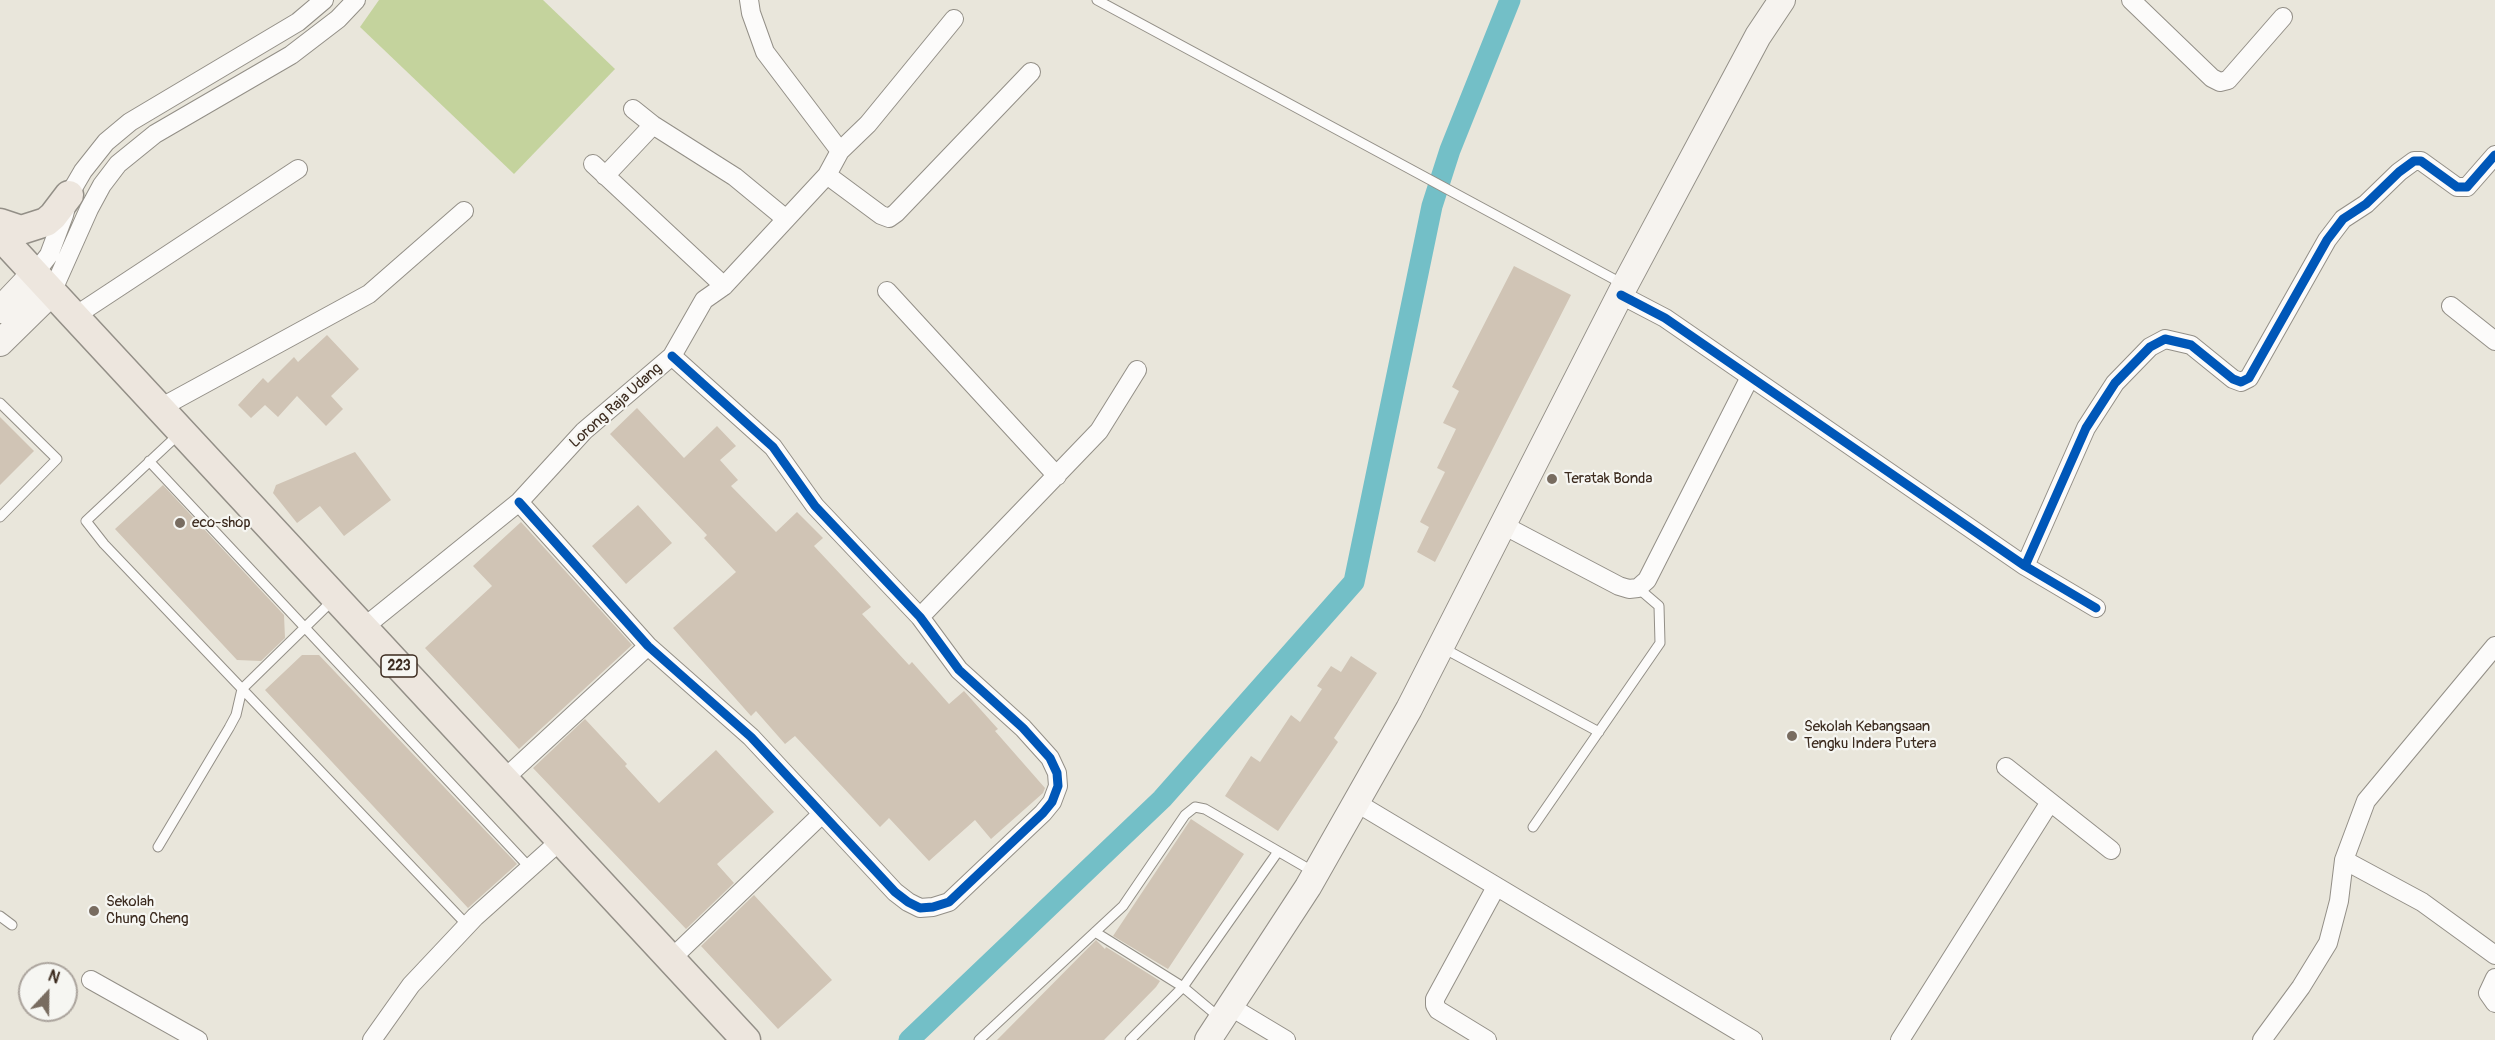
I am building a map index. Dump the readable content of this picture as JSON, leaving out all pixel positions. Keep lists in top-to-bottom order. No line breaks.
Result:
{"streets":{"main road":["223"],"street":["Lorong Raja Udang"]},"crossings":[["Lorong Raja Udang","223"]],"places":["Teratak Bonda","eco-shop","Sekolah Kebangsaan Tengku Indera Putera","Sekolah Chung Cheng"],"north":"top"}
